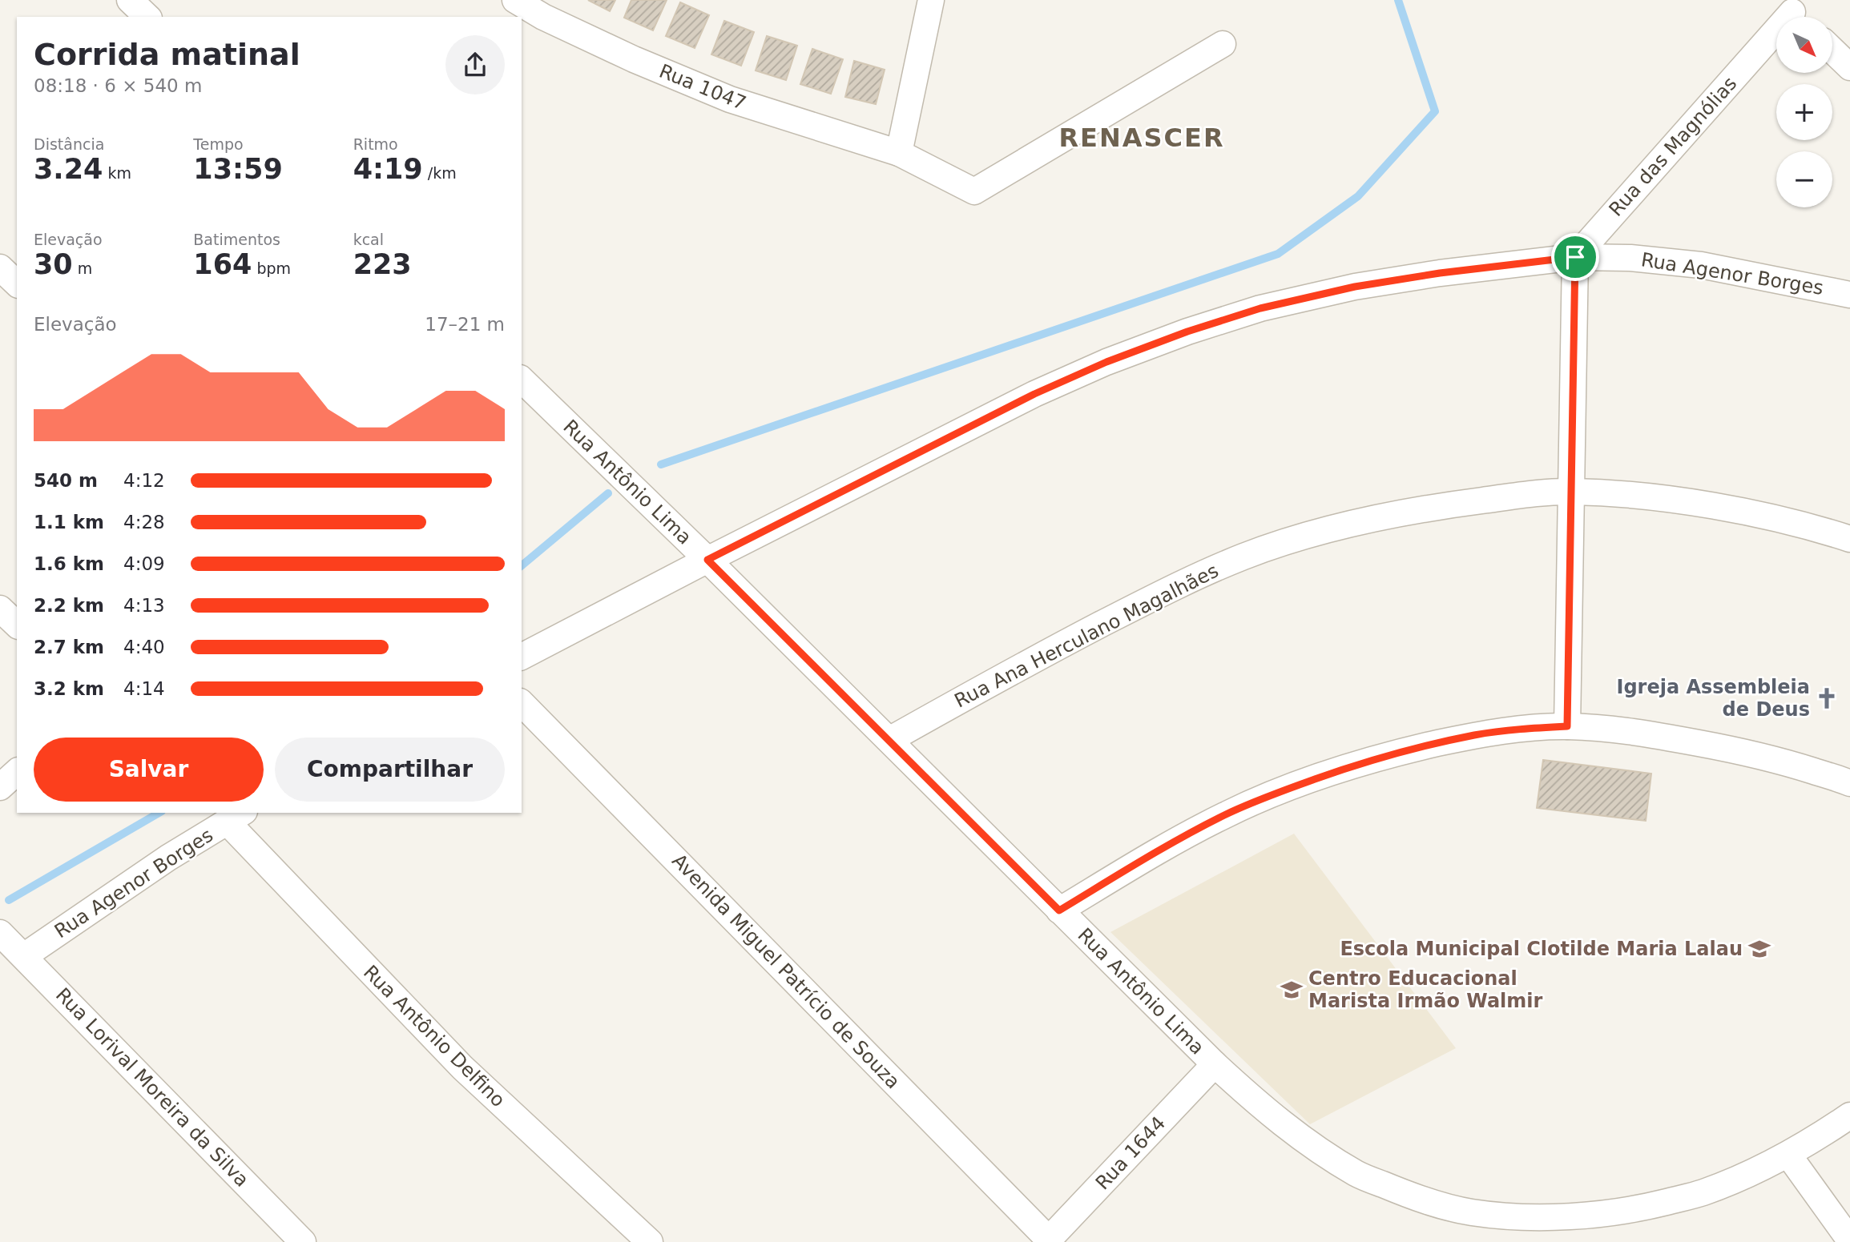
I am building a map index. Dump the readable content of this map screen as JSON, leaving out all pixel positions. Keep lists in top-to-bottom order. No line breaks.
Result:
{"streets":{"street":["Rua 1047","Rua das Magnólias","Rua Agenor Borges","Rua Antônio Lima","Rua Ana Herculano Magalhães","Avenida Miguel Patrício de Souza","Rua Antônio Delfino","Rua Lorival Moreira da Silva","Rua 1644"]},"crossings":[["Rua das Magnólias","Rua Agenor Borges"],["Rua Agenor Borges","Rua Antônio Lima"],["Rua Agenor Borges","Rua Antônio Delfino"],["Rua Agenor Borges","Rua Lorival Moreira da Silva"],["Rua Antônio Lima","Rua Ana Herculano Magalhães"],["Rua Antônio Lima","Rua 1644"],["Avenida Miguel Patrício de Souza","Rua 1644"]],"districts":["RENASCER"],"places":{"church":["Igreja Assembleia de Deus"],"school or university":["Escola Municipal Clotilde Maria Lalau","Centro Educacional Marista Irmão Walmir"]},"north":"bottom right","page":{"map_buttons":["+","−"],"heading":["Corrida matinal","08:18 · 6 × 540 m"],"stats":[["Distância","3.24 km"],["Tempo","13:59"],["Ritmo","4:19 /km"],["Elevação","30 m"],["Batimentos","164 bpm"],["kcal","223"]],"chart":["Elevação","17–21 m"],"list":[{"name":"540 m","note":"4:12"},{"name":"1.1 km","note":"4:28"},{"name":"1.6 km","note":"4:09"},{"name":"2.2 km","note":"4:13"},{"name":"2.7 km","note":"4:40"},{"name":"3.2 km","note":"4:14"}],"buttons":["Salvar","Compartilhar"]}}
